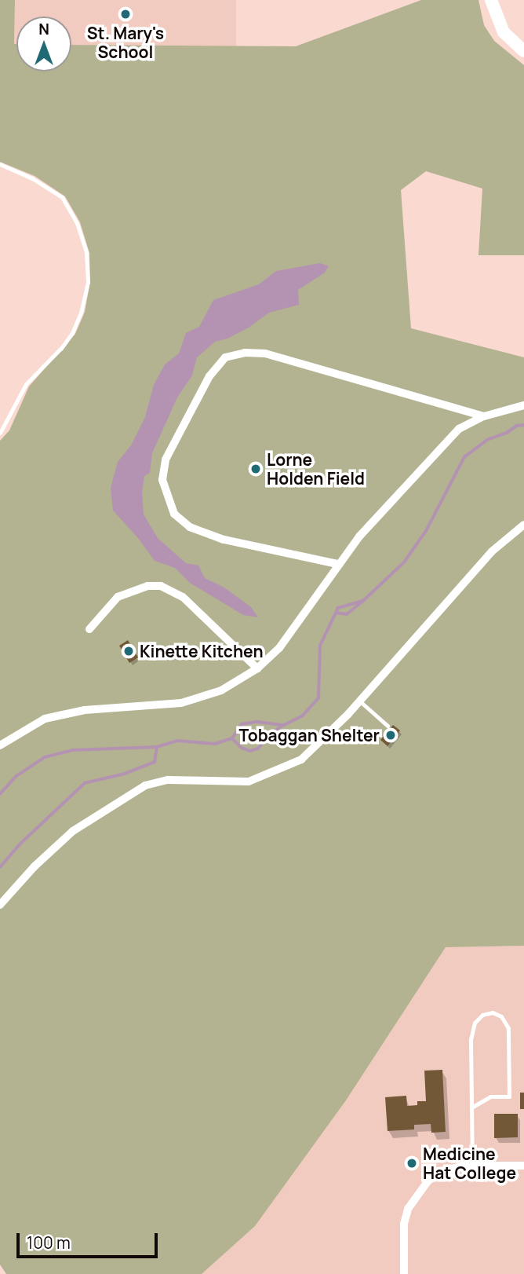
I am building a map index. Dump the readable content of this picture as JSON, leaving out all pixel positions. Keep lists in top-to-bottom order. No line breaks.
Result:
{"places":["St. Mary's School","Lorne Holden Field","Kinette Kitchen","Tobaggan Shelter","Medicine Hat College"],"scale_bar":"100 m","north":"top"}
